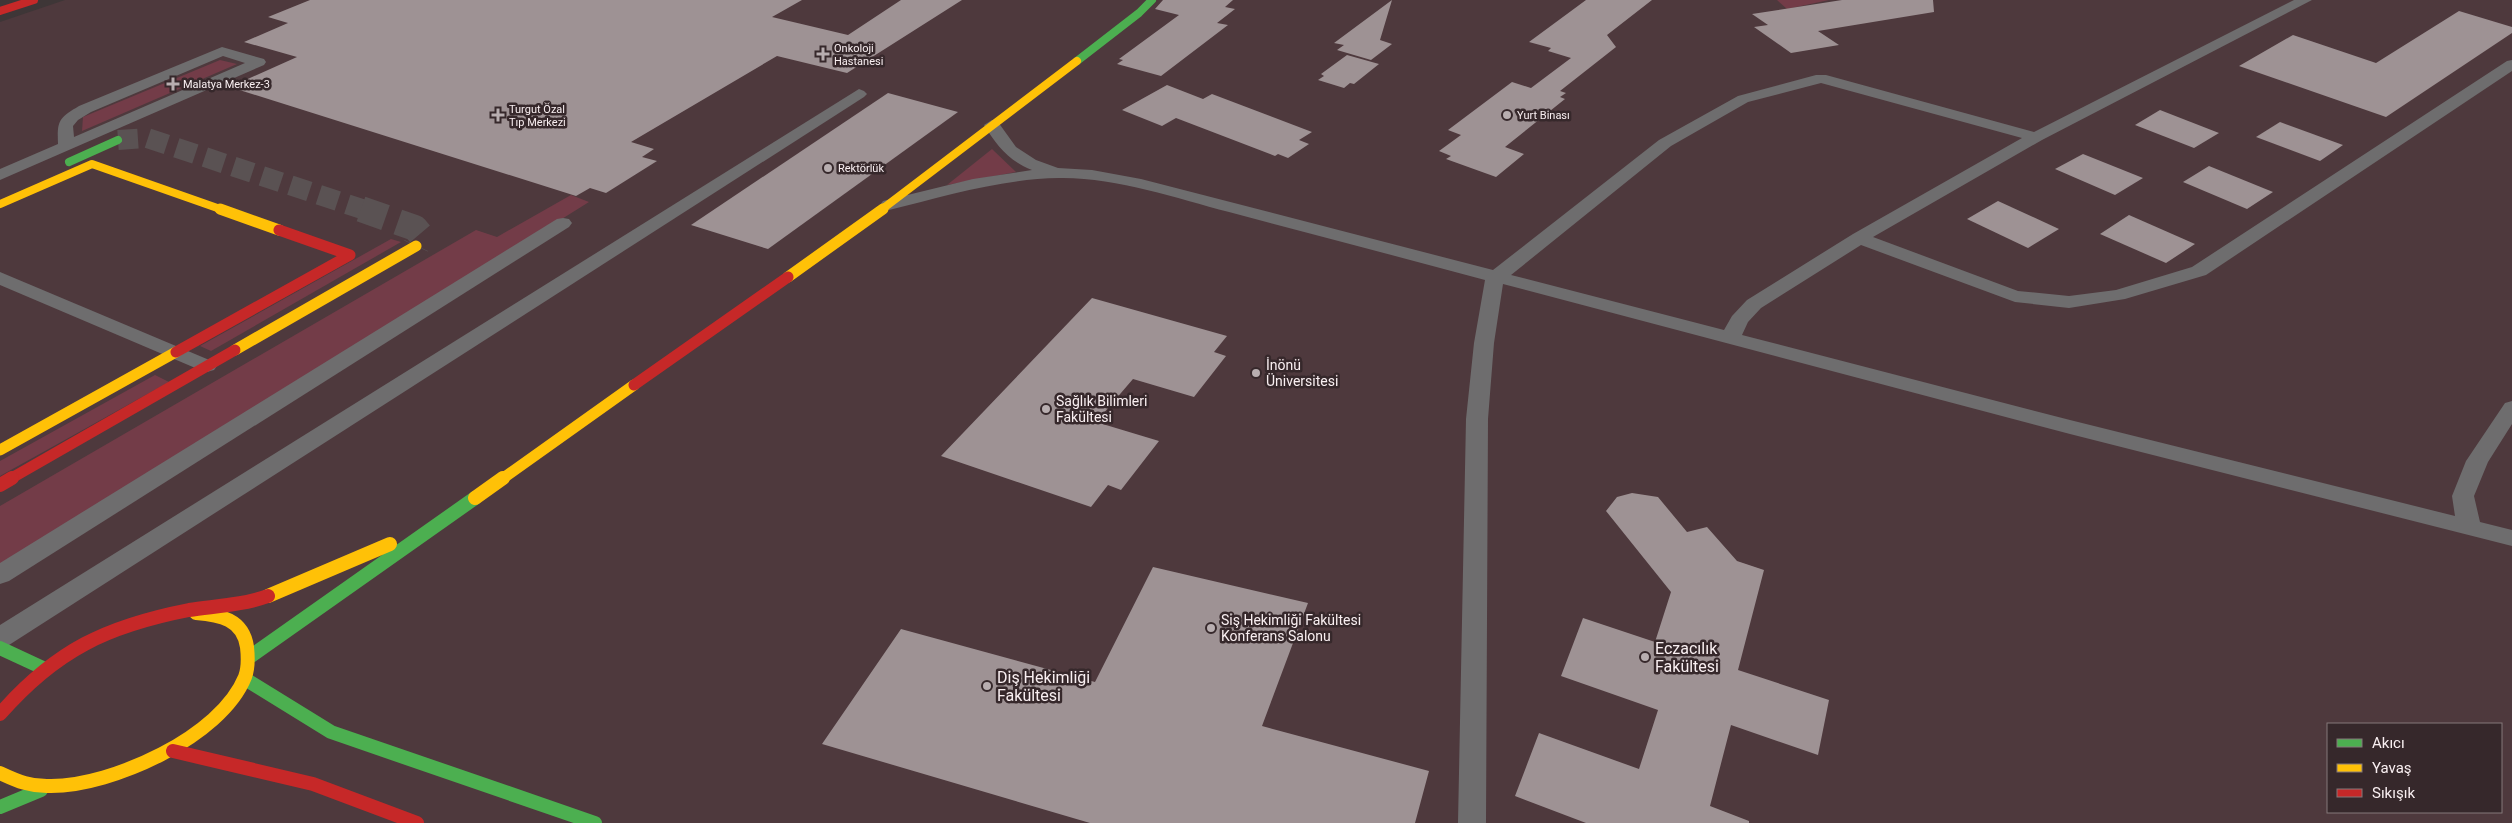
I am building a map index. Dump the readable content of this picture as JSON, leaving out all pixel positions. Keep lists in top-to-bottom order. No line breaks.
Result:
{"places":{"health":["Onkoloji Hastanesi","Malatya Merkez-3","Turgut Özal Tıp Merkezi"],"other":["Yurt Binası","Rektörlük","İnönü Üniversitesi","Sağlık Bilimleri Fakültesi","Siş Hekimliği Fakültesi Konferans Salonu","Eczacılık Fakültesi","Diş Hekimliği Fakültesi"]},"legend":["Akıcı","Yavaş","Sıkışık"]}
